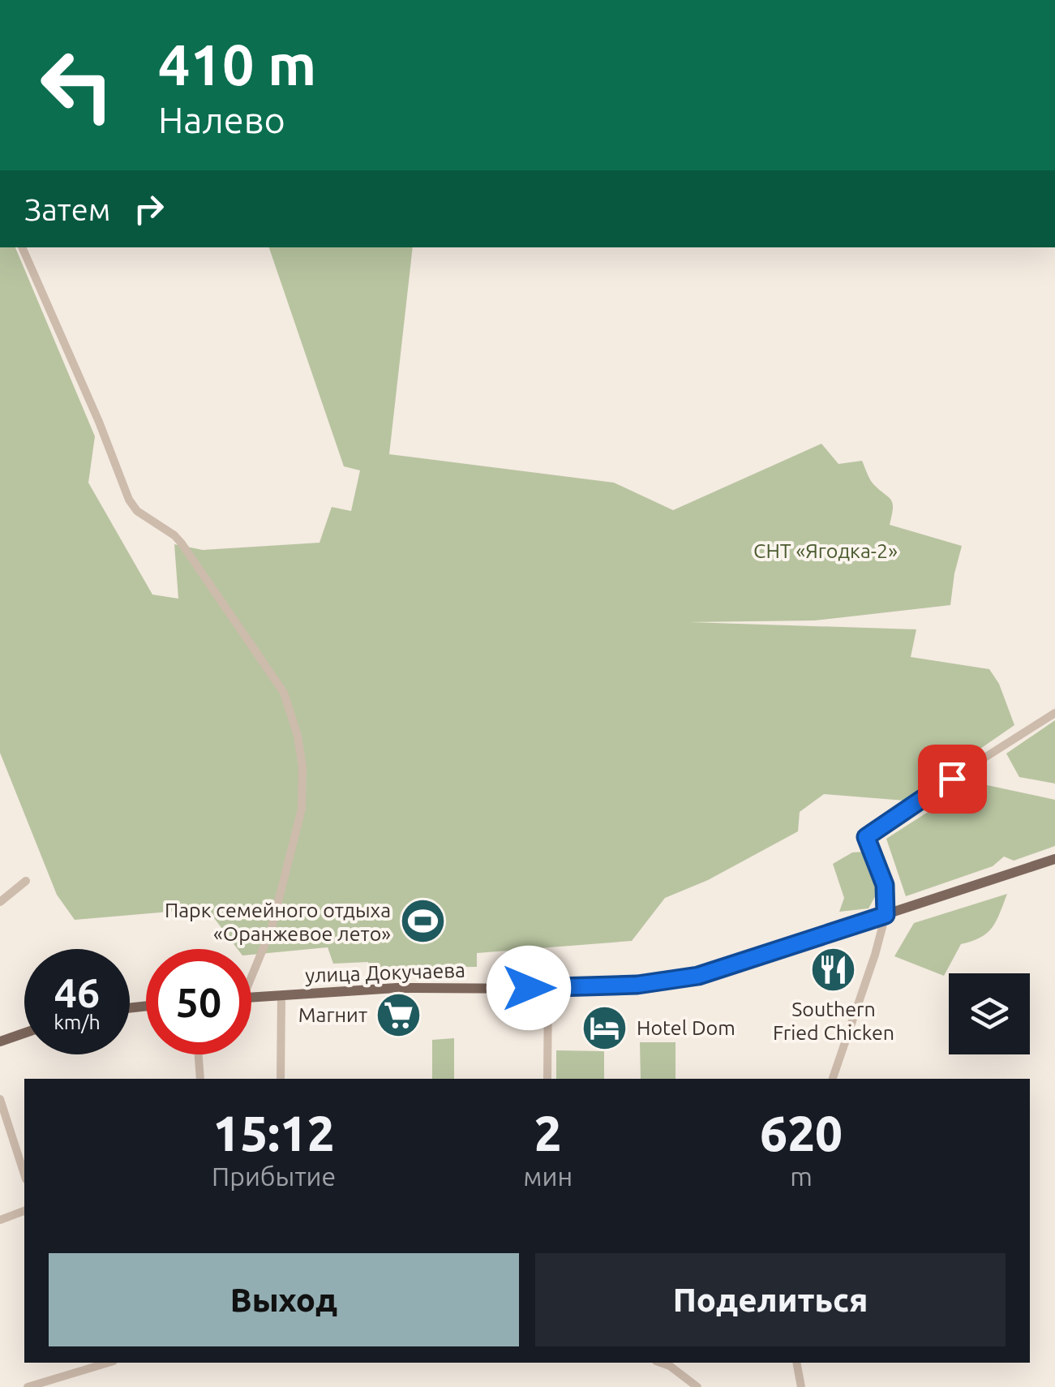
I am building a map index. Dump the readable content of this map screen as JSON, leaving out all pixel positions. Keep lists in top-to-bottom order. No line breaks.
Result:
{"streets":{"main road":["улица Докучаева"]},"parks":["СНТ «Ягодка-2»"],"places":{"sports":["Парк семейного отдыха «Оранжевое лето»"],"restaurant":["Southern Fried Chicken"],"supermarket":["Магнит"],"hotel":["Hotel Dom"]},"page":{"turn":["410 m","Налево"],"then":"Затем","speed":"46 km/h","limit":"50","eta":["15:12","Прибытие","2","мин","620","m"],"buttons":["Выход","Поделиться"]}}
